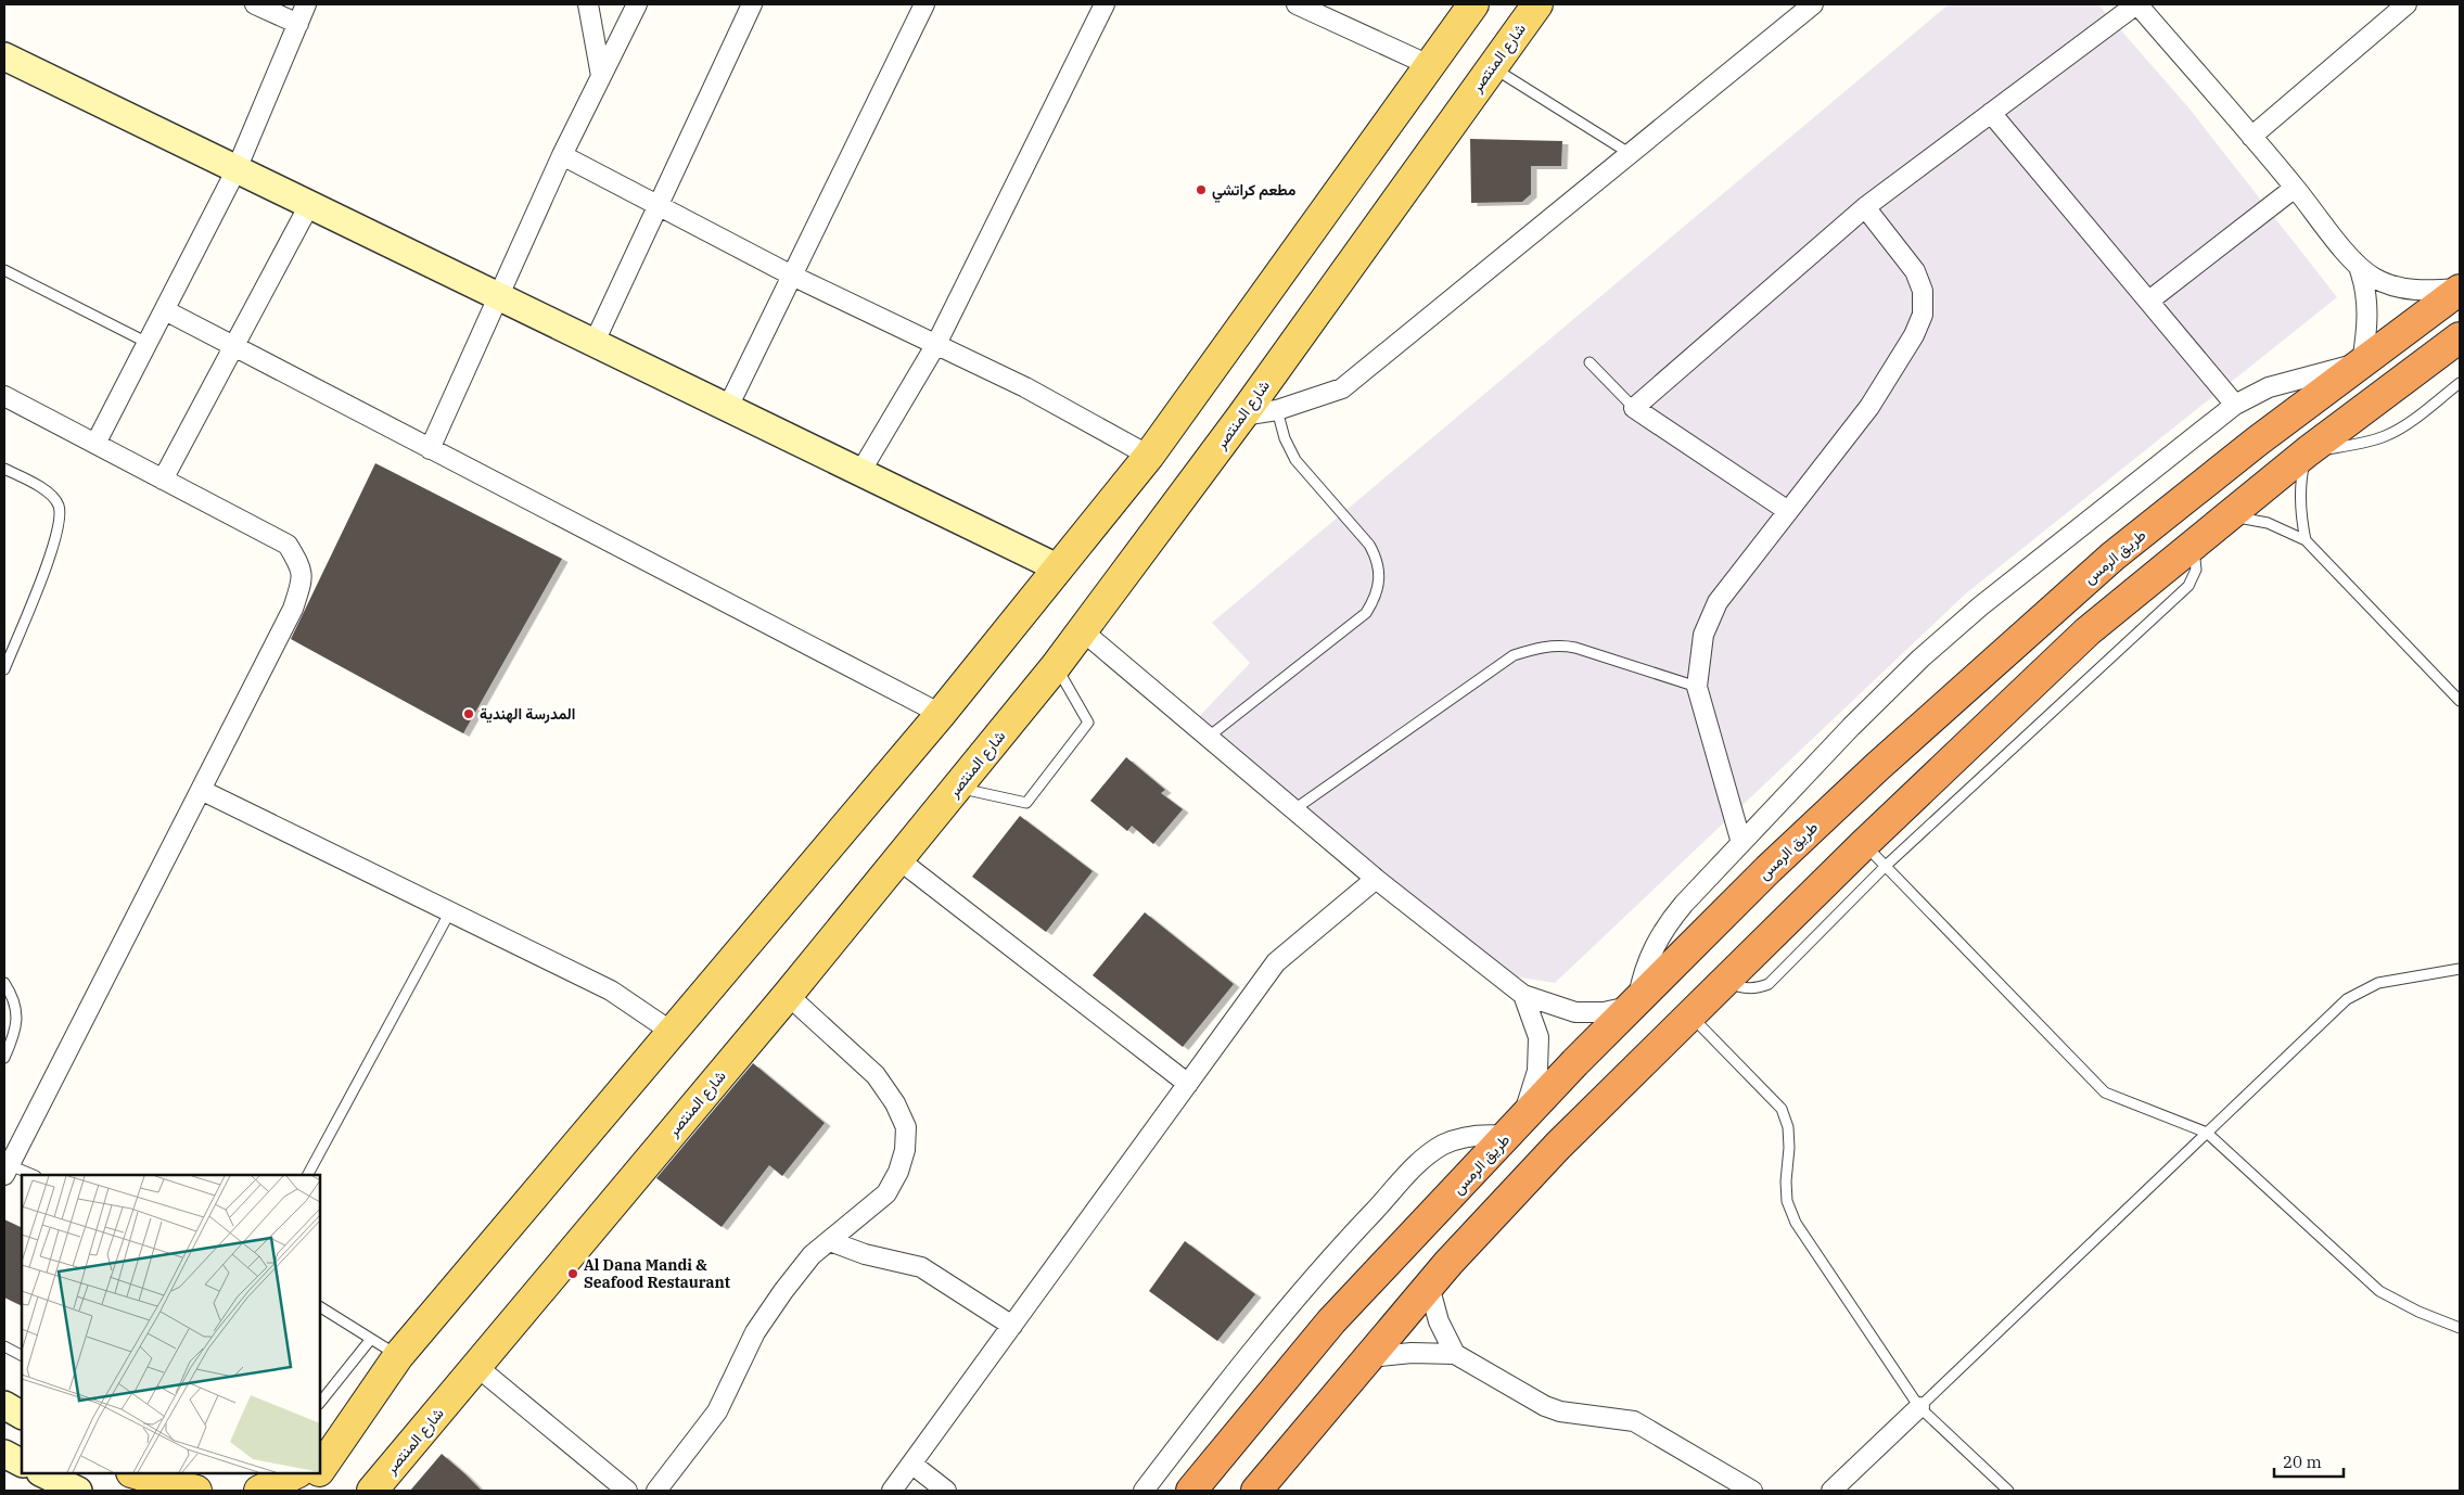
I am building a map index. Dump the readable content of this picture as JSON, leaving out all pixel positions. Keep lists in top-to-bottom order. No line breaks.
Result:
{"streets":{"highway":["طريق الرمس"],"main road":["شارع المنتصر"]},"places":["مطعم كراتشي","المدرسة الهندية","Al Dana Mandi & Seafood Restaurant"],"scale_bar":"20 m"}
